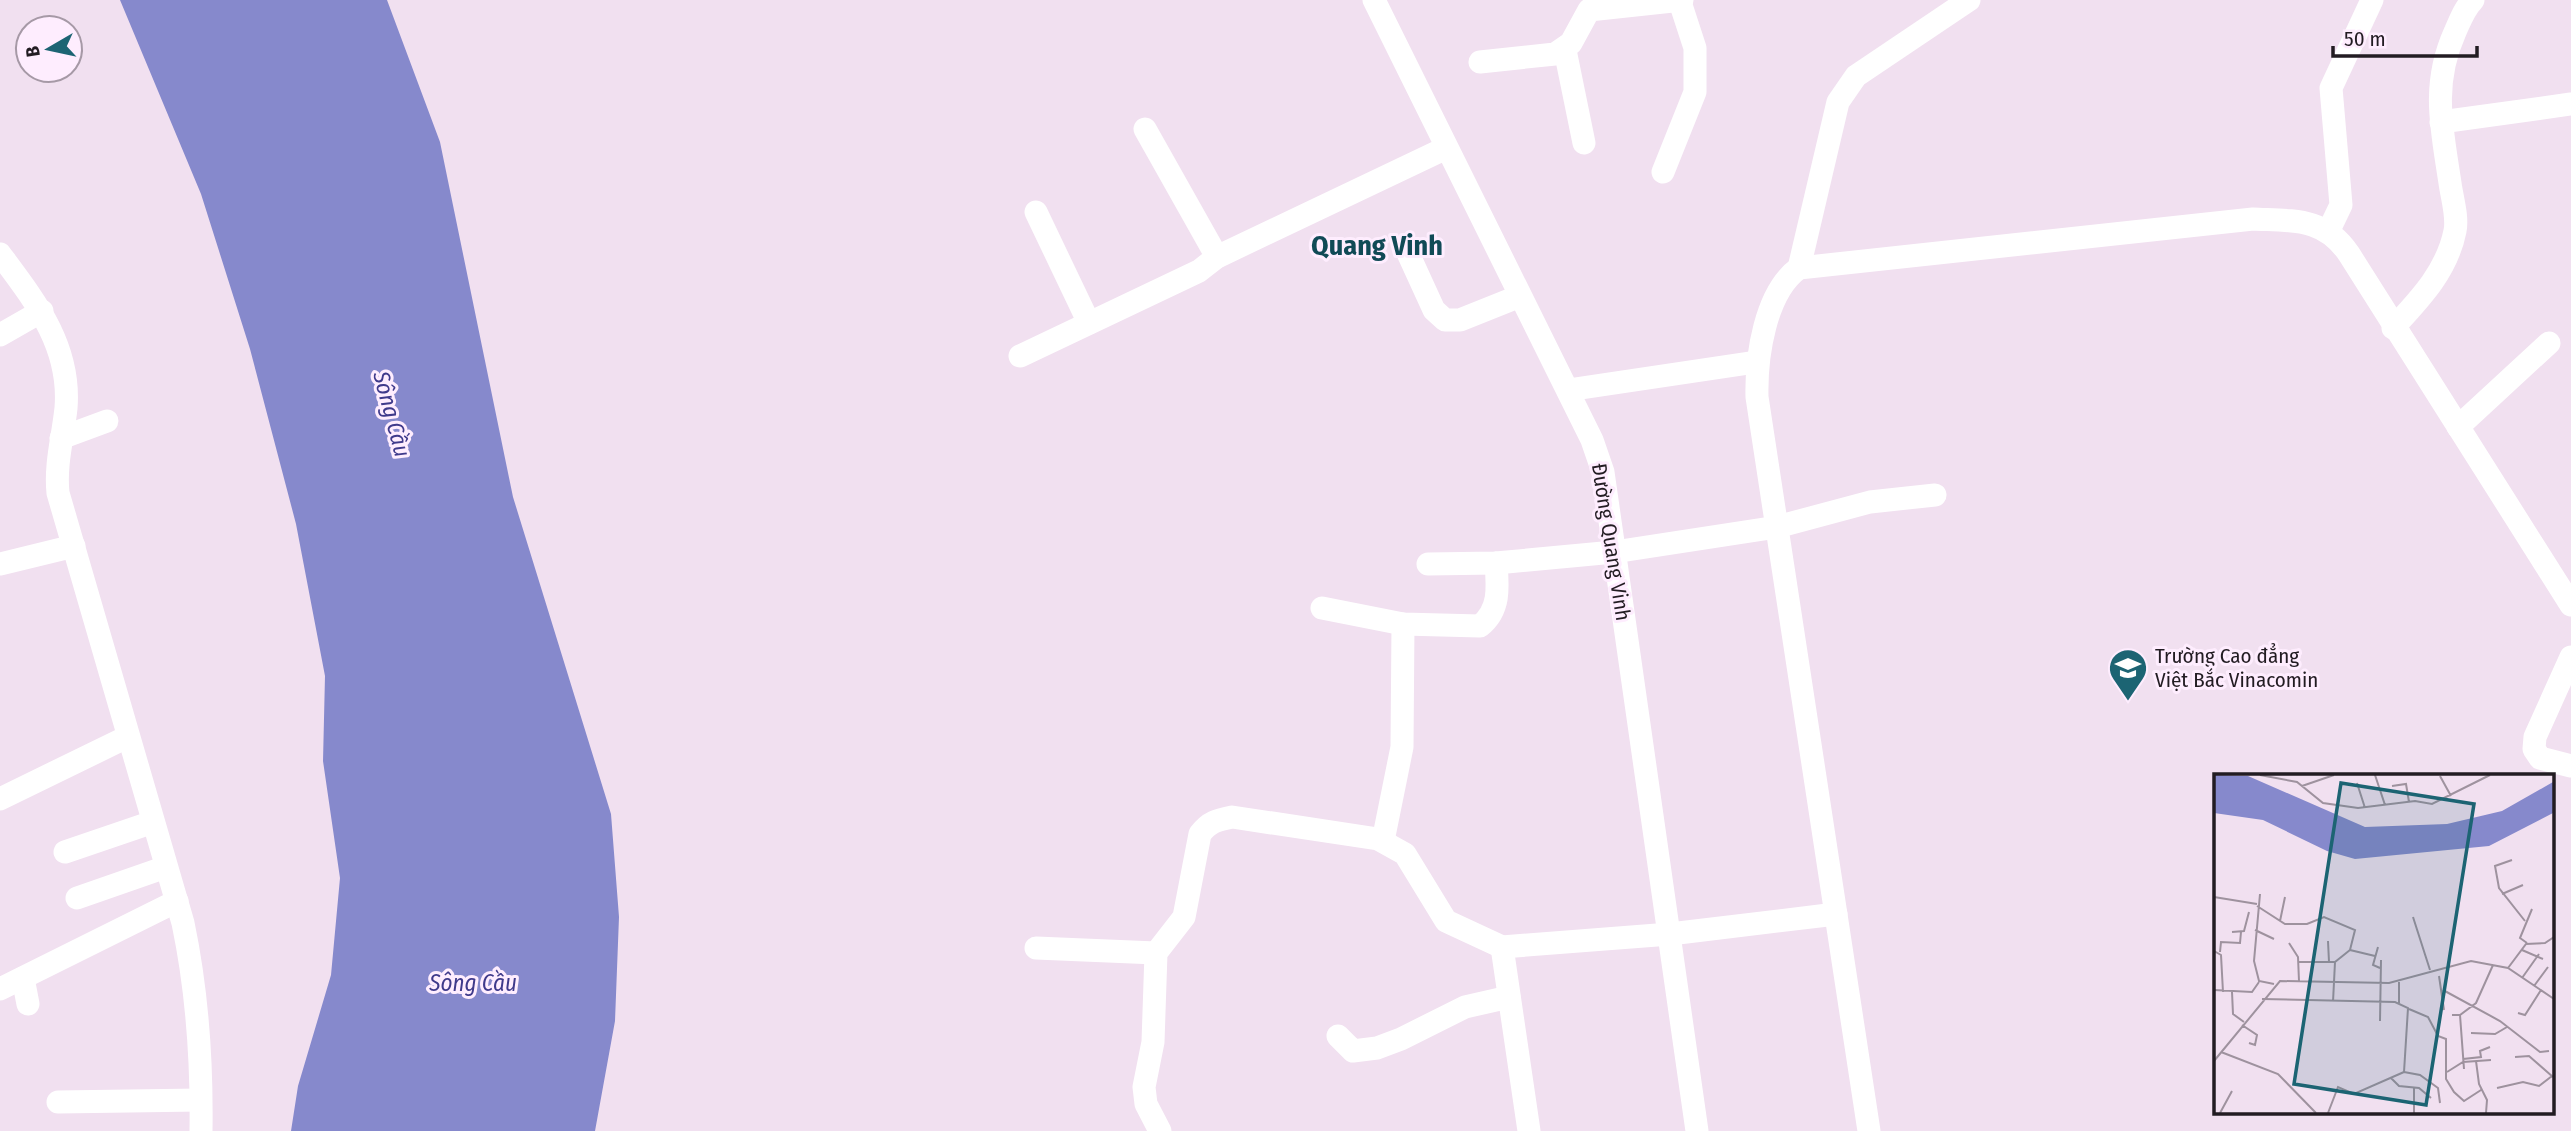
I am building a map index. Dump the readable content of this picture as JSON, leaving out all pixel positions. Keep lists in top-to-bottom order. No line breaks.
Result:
{"streets":{"street":["Đường Quang Vinh"]},"districts":["Quang Vinh"],"water":["Sông Cầu"],"places":{"school or university":["Trường Cao đẳng Việt Bắc Vinacomin"]},"scale_bar":"50 m","north":"left"}
